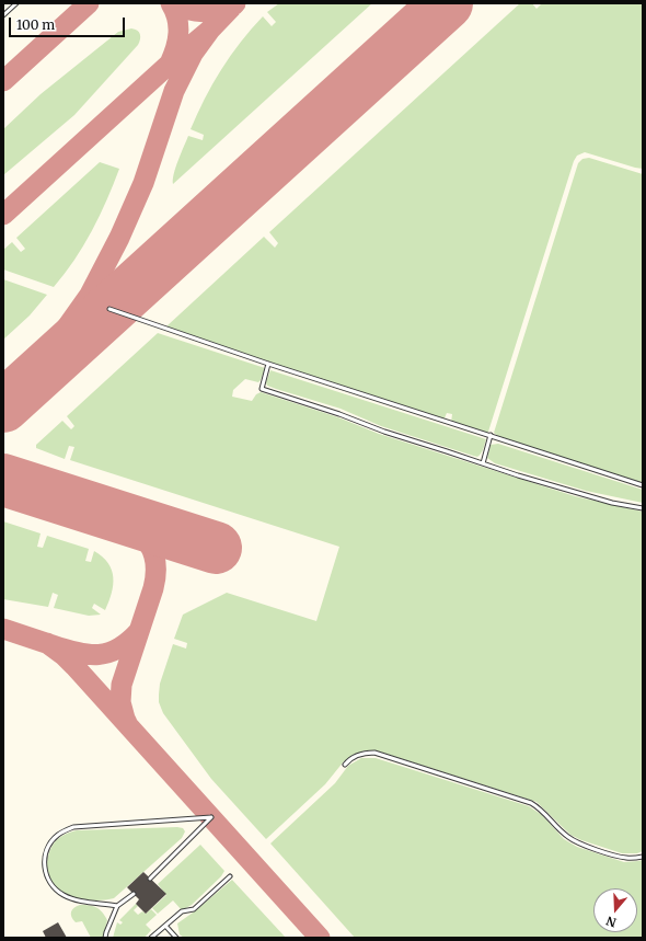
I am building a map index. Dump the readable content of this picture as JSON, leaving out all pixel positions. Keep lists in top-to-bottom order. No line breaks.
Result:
{"scale_bar":"100 m","north":"bottom"}
